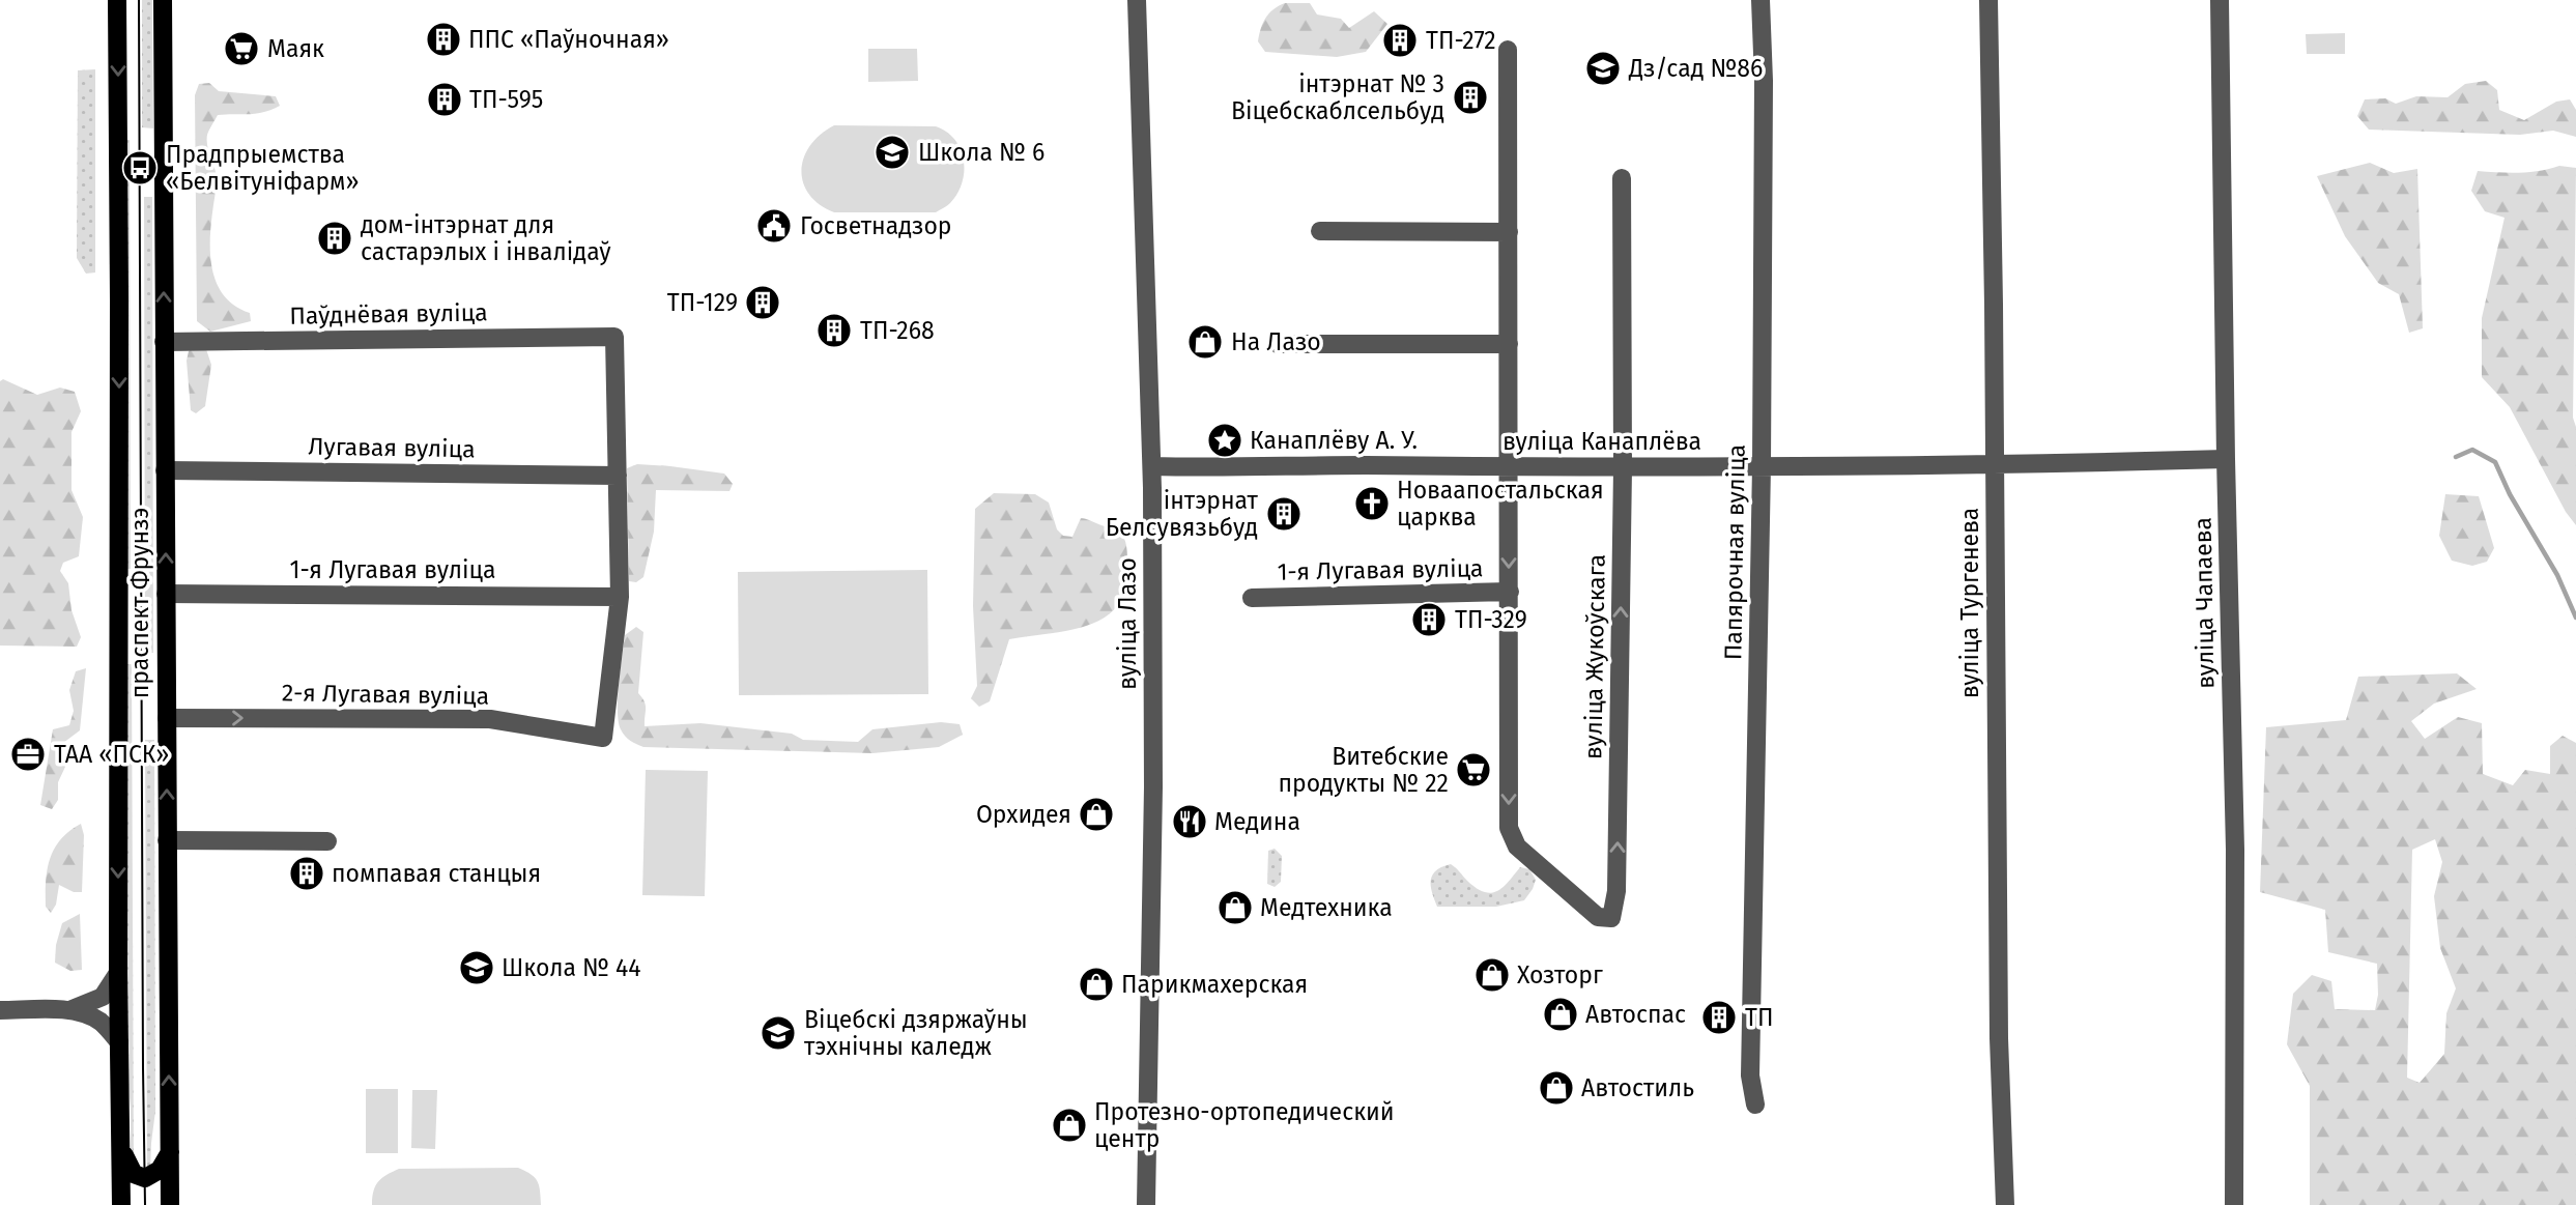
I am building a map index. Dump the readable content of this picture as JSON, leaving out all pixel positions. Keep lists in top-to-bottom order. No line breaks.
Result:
{"streets":{"main road":["праспект Фрунзэ"],"street":["Паўднёвая вуліца","вуліца Канаплёва","Лугавая вуліца","Папярочная вуліца","1-я Лугавая вуліца","вуліца Тургенева","вуліца Чапаева","вуліца Лазо","вуліца Жукоўскага","2-я Лугавая вуліца"]},"crossings":[["Паўднёвая вуліца","Лугавая вуліца"],["Паўднёвая вуліца","праспект Фрунзэ"],["вуліца Канаплёва","Папярочная вуліца"],["вуліца Канаплёва","вуліца Тургенева"],["вуліца Канаплёва","вуліца Чапаева"],["вуліца Канаплёва","вуліца Лазо"],["вуліца Канаплёва","вуліца Жукоўскага"],["Лугавая вуліца","праспект Фрунзэ"],["1-я Лугавая вуліца","праспект Фрунзэ"],["1-я Лугавая вуліца","вуліца Жукоўскага"],["1-я Лугавая вуліца","2-я Лугавая вуліца"],["праспект Фрунзэ","2-я Лугавая вуліца"]],"one_way":["2-я Лугавая вуліца"],"places":{"building":["ППС «Паўночная»","ТП-272","інтэрнат № 3 Віцебскаблсельбуд","ТП-595","дом-інтэрнат для састарэлых і інвалідаў","ТП-129","ТП-268","інтэрнат Белсувязьбуд","ТП-329","помпавая станцыя","ТП"],"supermarket":["Маяк","Витебские продукты № 22"],"school or university":["Дз/сад №86","Школа № 6","Школа № 44","Віцебскі дзяржаўны тэхнічны каледж"],"bus stop":["Прадпрыемства «Белвітуніфарм»"],"public building":["Госветнадзор"],"shop":["На Лазо","Орхидея","Медтехника","Хозторг","Парикмахерская","Автоспас","Автостиль","Протезно-ортопедический центр"],"place":["Канаплёву А. У."],"church":["Новаапостальская царква"],"office":["ТАА «ПСК»"],"restaurant":["Медина"]}}
